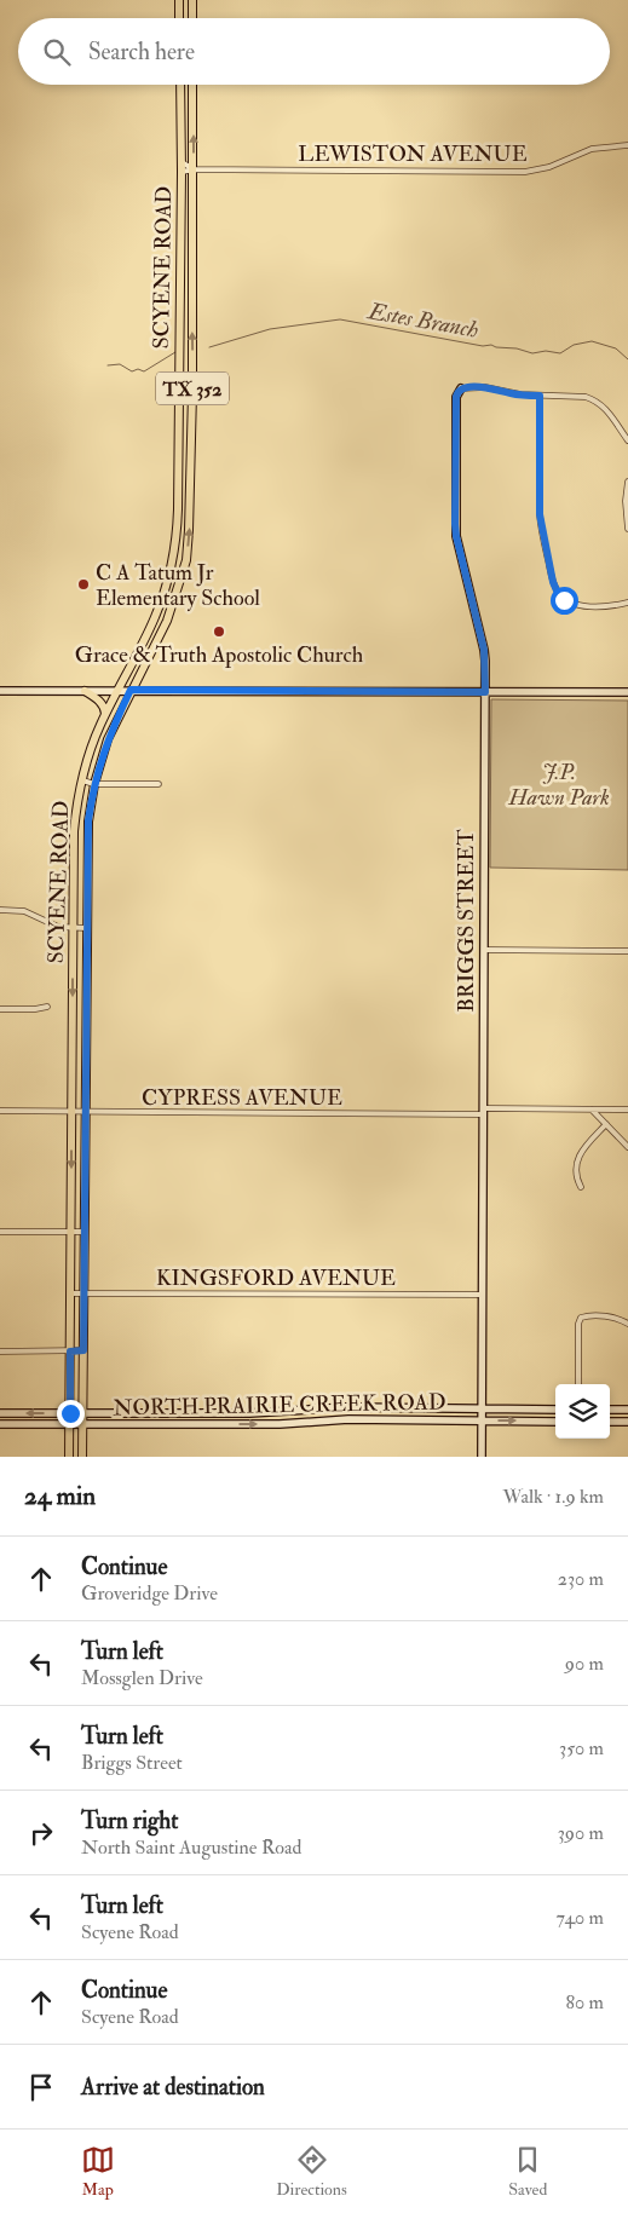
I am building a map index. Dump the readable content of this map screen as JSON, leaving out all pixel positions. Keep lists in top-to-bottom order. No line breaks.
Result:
{"streets":{"main road":["SCYENE ROAD","TX 352"],"street":["LEWISTON AVENUE","BRIGGS STREET","CYPRESS AVENUE","KINGSFORD AVENUE","NORTH PRAIRIE CREEK ROAD"]},"crossings":[["LEWISTON AVENUE","SCYENE ROAD"],["SCYENE ROAD","CYPRESS AVENUE"],["SCYENE ROAD","KINGSFORD AVENUE"],["SCYENE ROAD","NORTH PRAIRIE CREEK ROAD"],["BRIGGS STREET","CYPRESS AVENUE"],["BRIGGS STREET","KINGSFORD AVENUE"],["BRIGGS STREET","NORTH PRAIRIE CREEK ROAD"]],"water":["Estes Branch"],"parks":["J.P. Hawn Park"],"places":["C A Tatum Jr Elementary School","Grace & Truth Apostolic Church"],"page":{"search":"Search here","heading":["24 min","Walk · 1.9 km"],"list":[["Continue","Groveridge Drive","230 m"],["Turn left","Mossglen Drive","90 m"],["Turn left","Briggs Street","350 m"],["Turn right","North Saint Augustine Road","390 m"],["Turn left","Scyene Road","740 m"],["Continue","Scyene Road","80 m"],"Arrive at destination"],"nav":["Map","Directions","Saved"]}}
